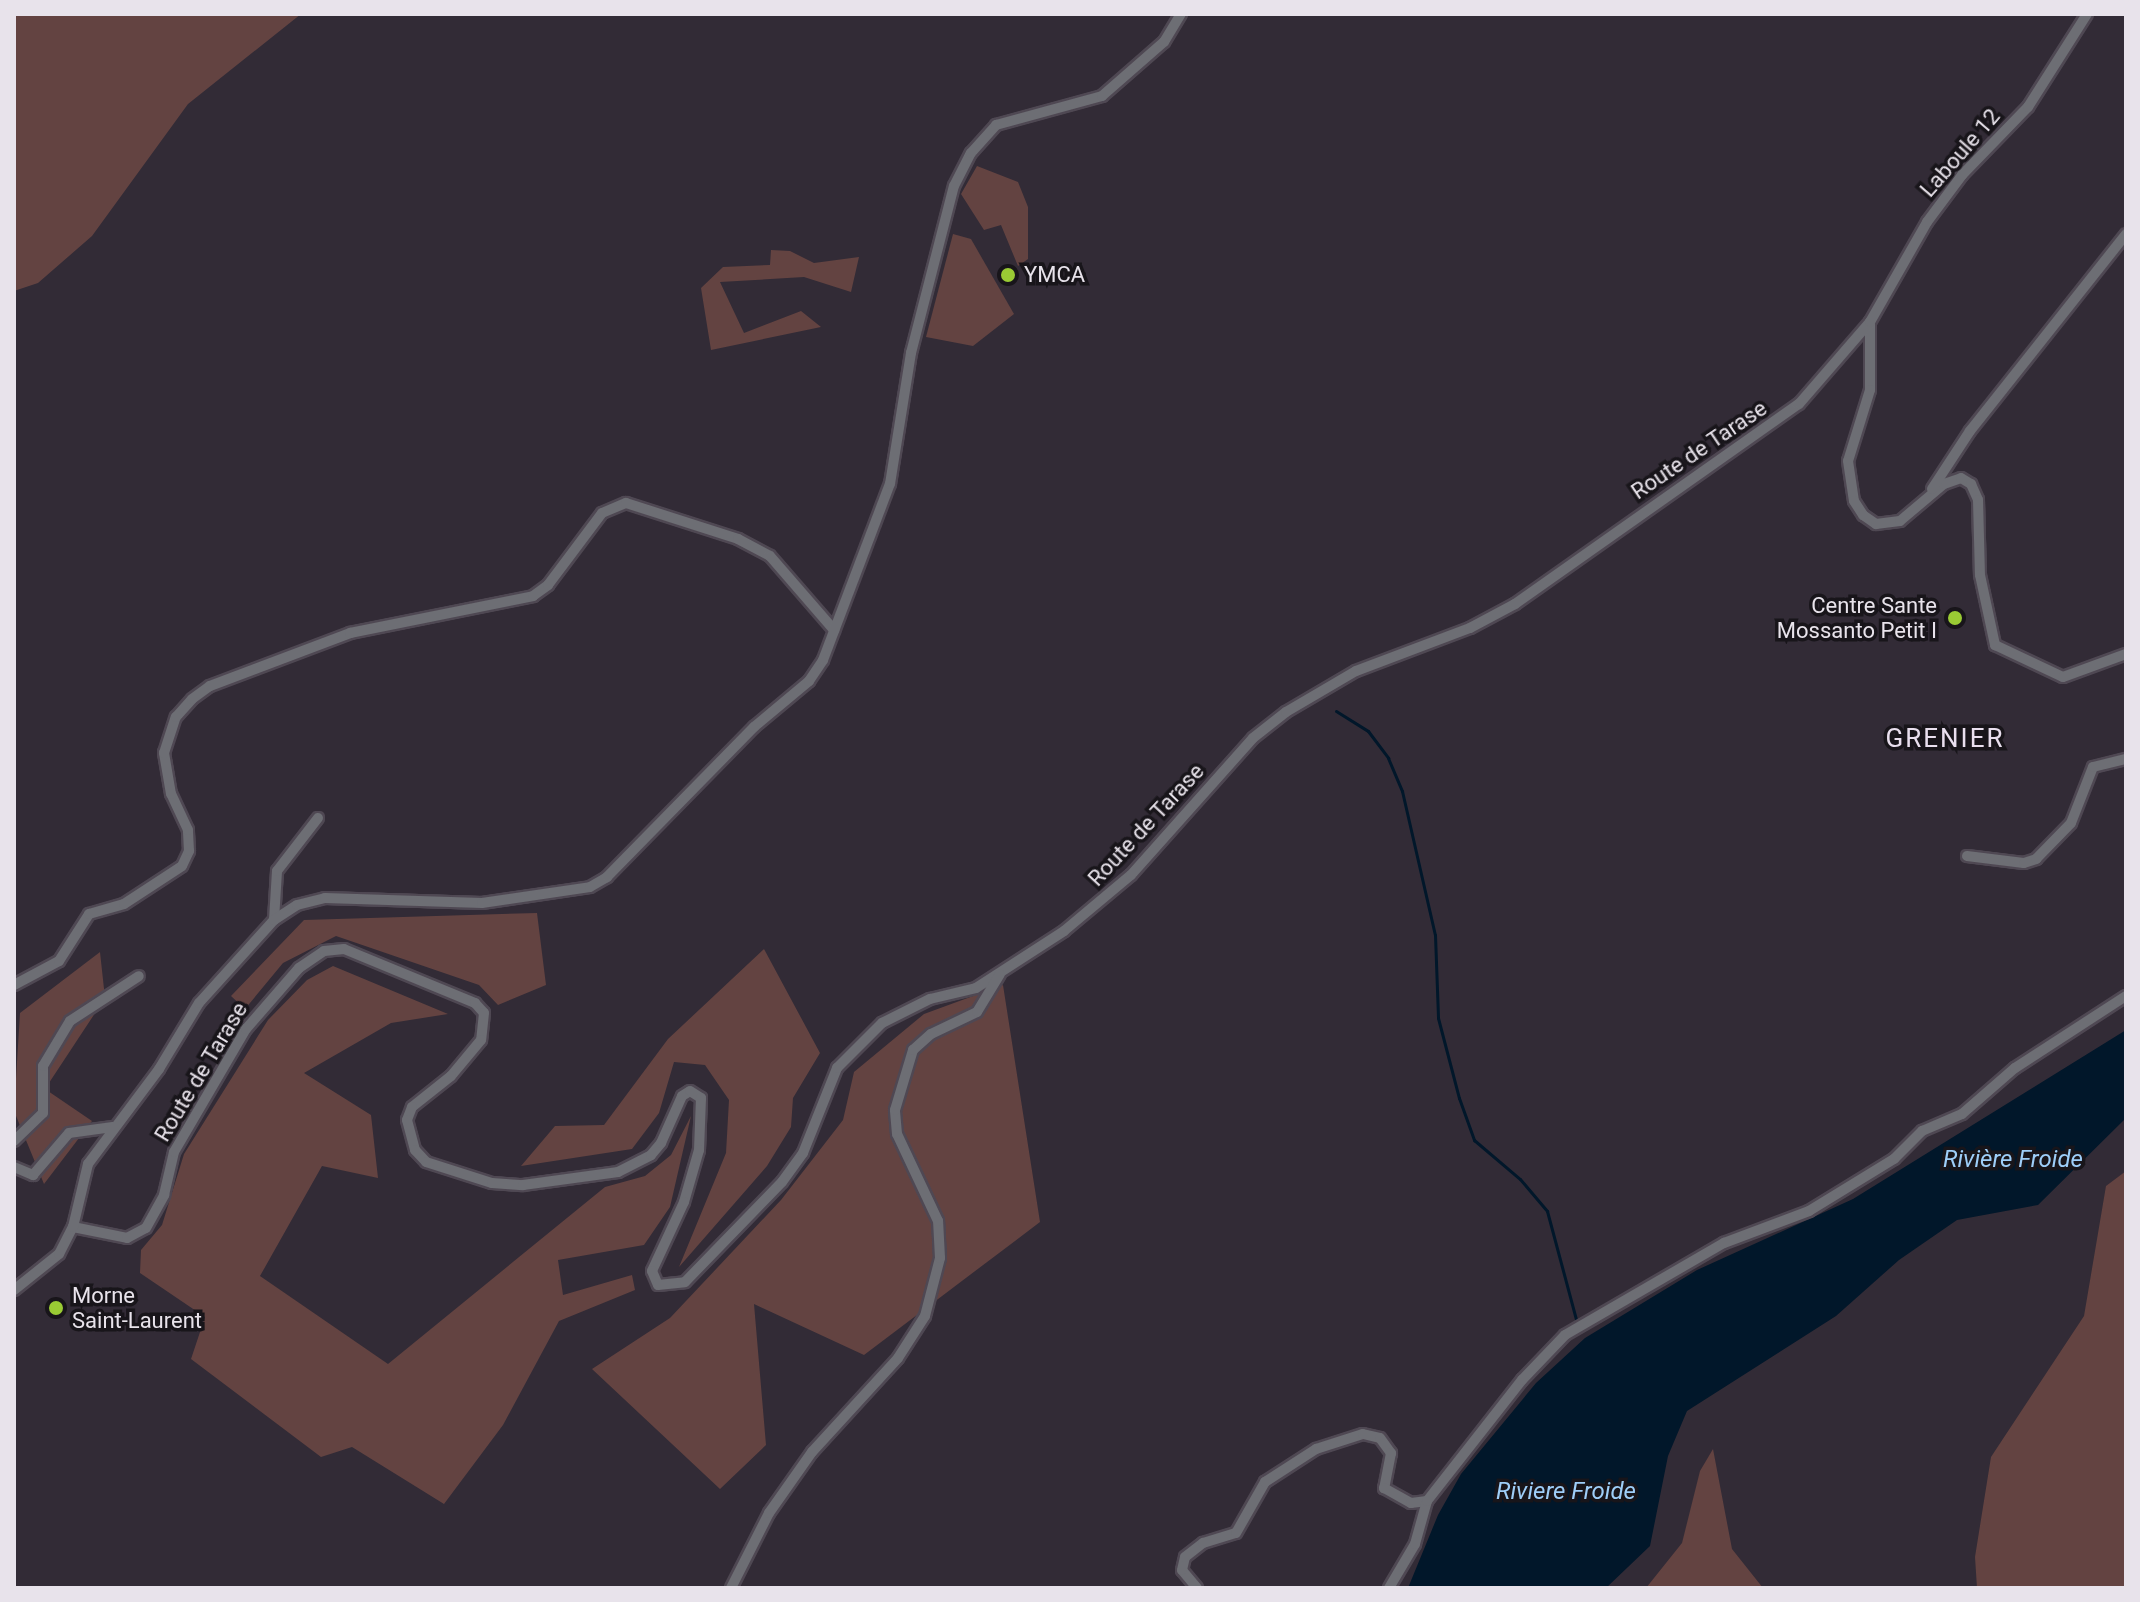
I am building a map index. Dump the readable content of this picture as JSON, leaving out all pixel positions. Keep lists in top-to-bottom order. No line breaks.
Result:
{"streets":{"street":["Laboule 12","Route de Tarase"]},"crossings":[["Laboule 12","Route de Tarase"]],"districts":["GRENIER"],"water":["Rivière Froide","Riviere Froide"],"places":["YMCA","Centre Sante Mossanto Petit I","Morne Saint-Laurent"]}
